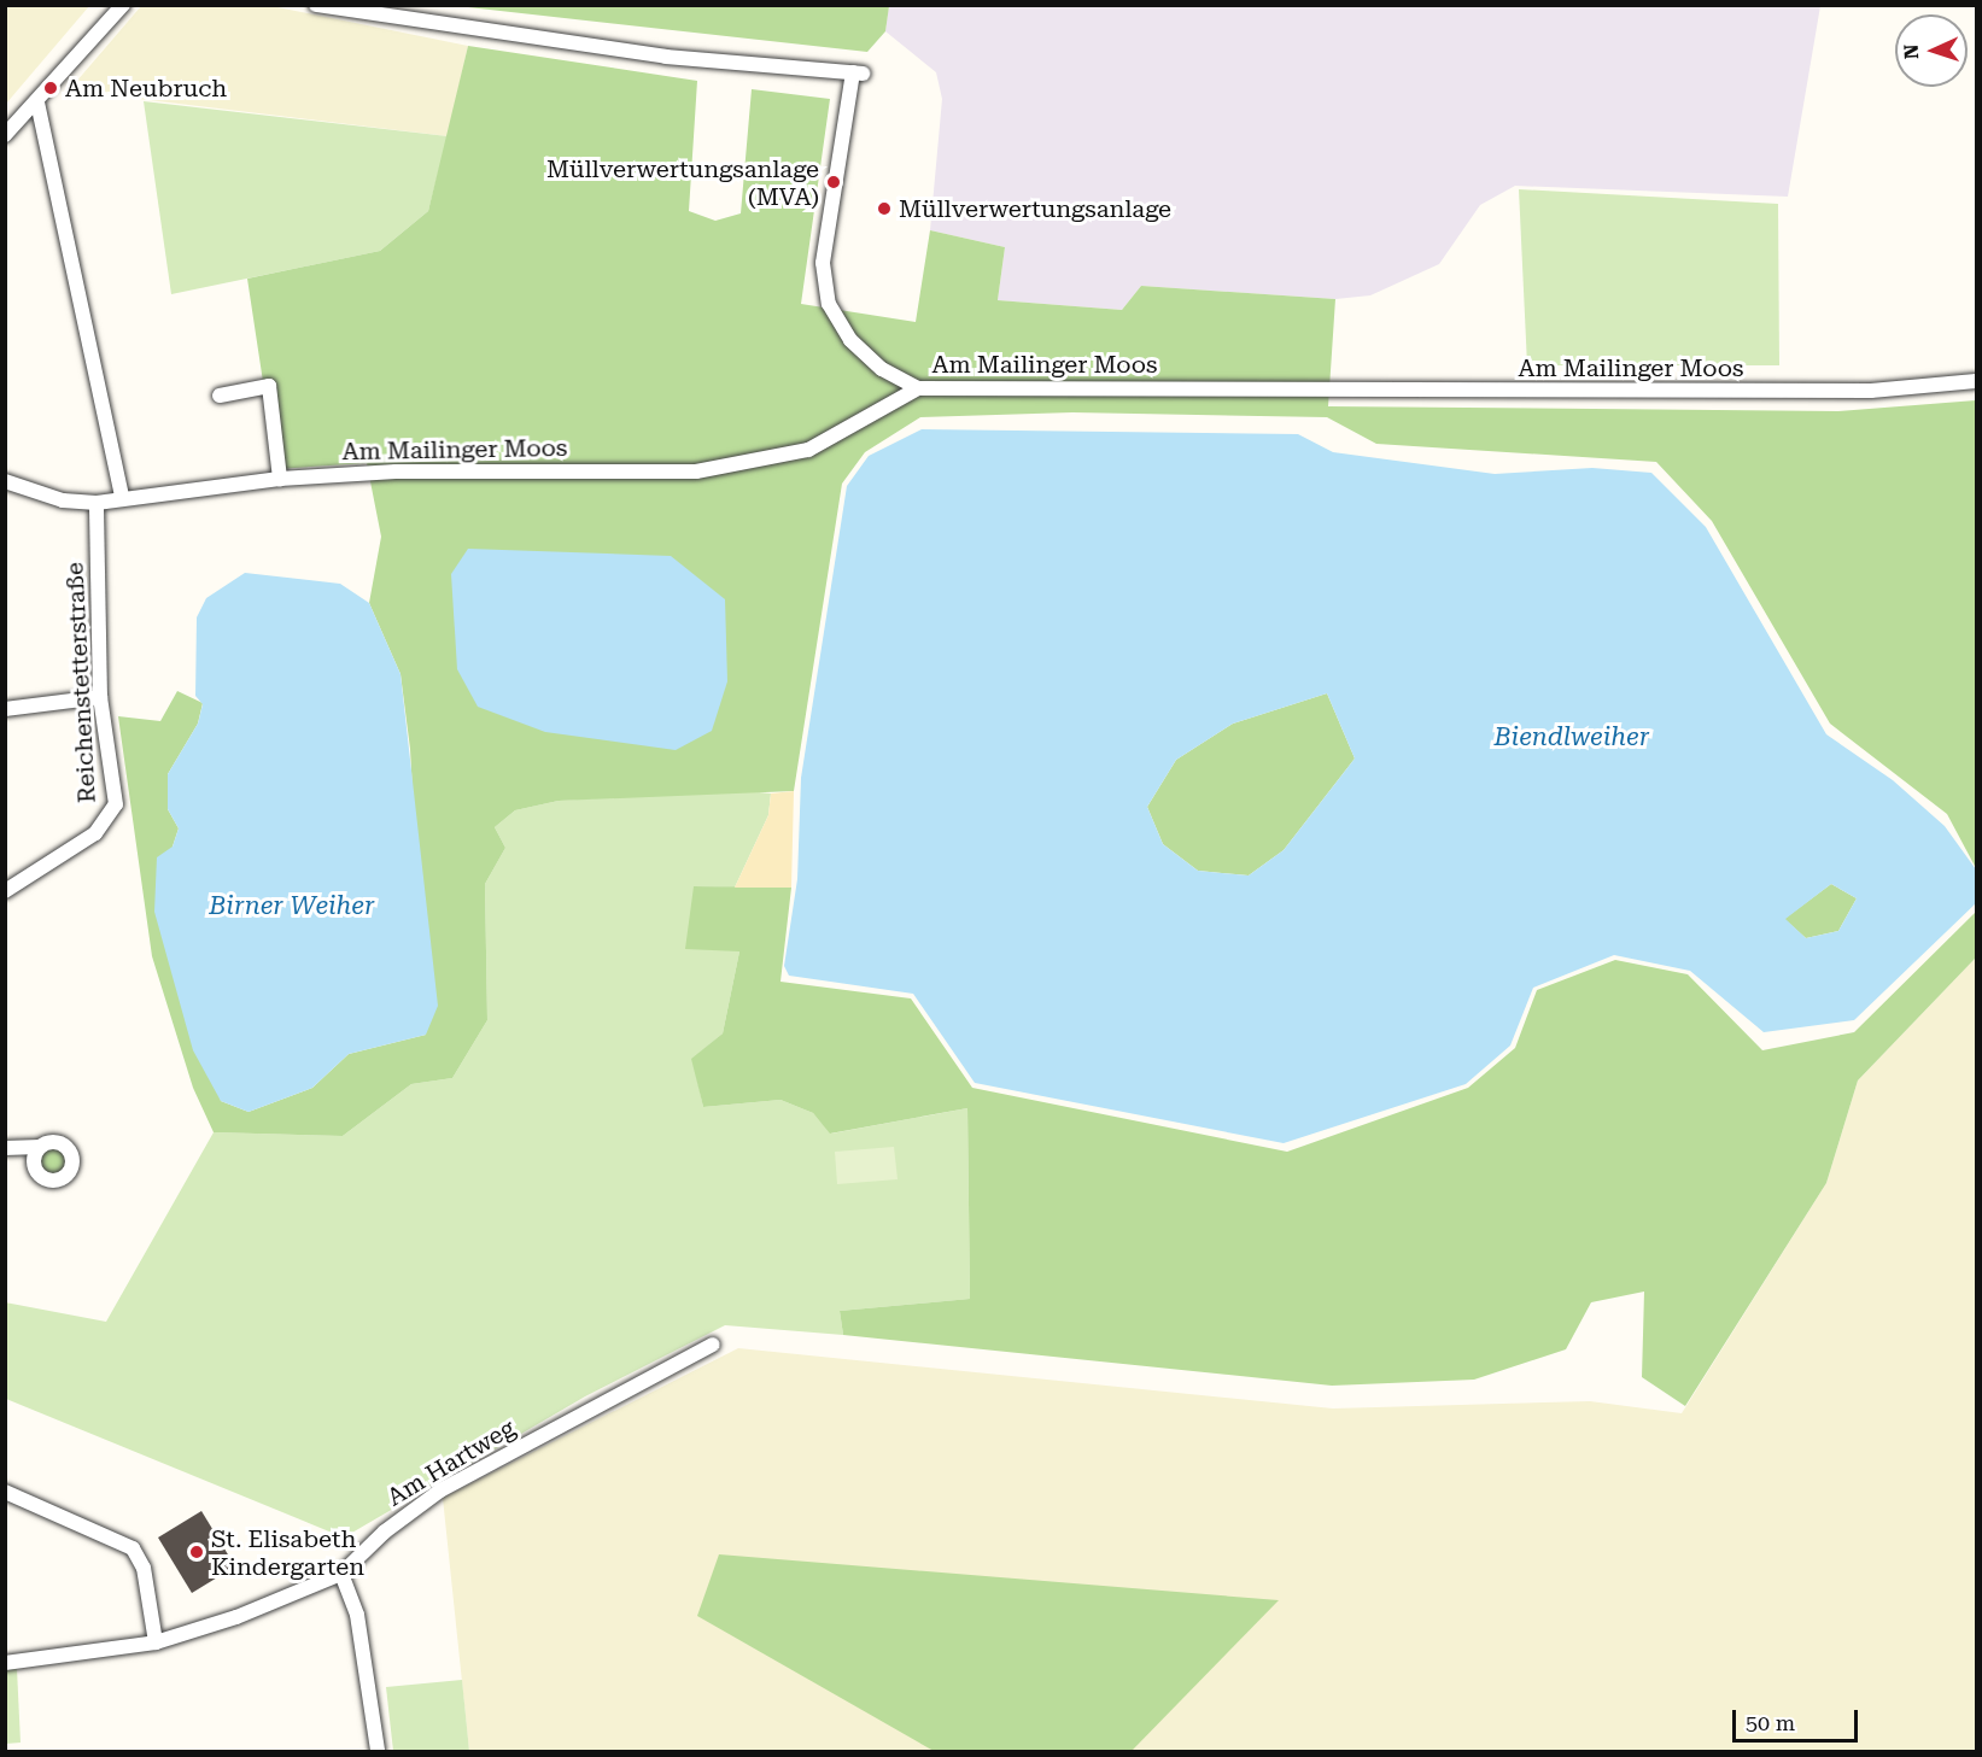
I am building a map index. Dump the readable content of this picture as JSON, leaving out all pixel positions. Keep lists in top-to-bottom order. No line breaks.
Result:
{"streets":{"street":["Am Mailinger Moos","Reichenstetterstraße","Am Hartweg"]},"crossings":[["Am Mailinger Moos","Reichenstetterstraße"]],"water":["Biendlweiher","Birner Weiher"],"places":["Am Neubruch","Müllverwertungsanlage (MVA)","Müllverwertungsanlage","St. Elisabeth Kindergarten"],"scale_bar":"50 m","north":"left"}
